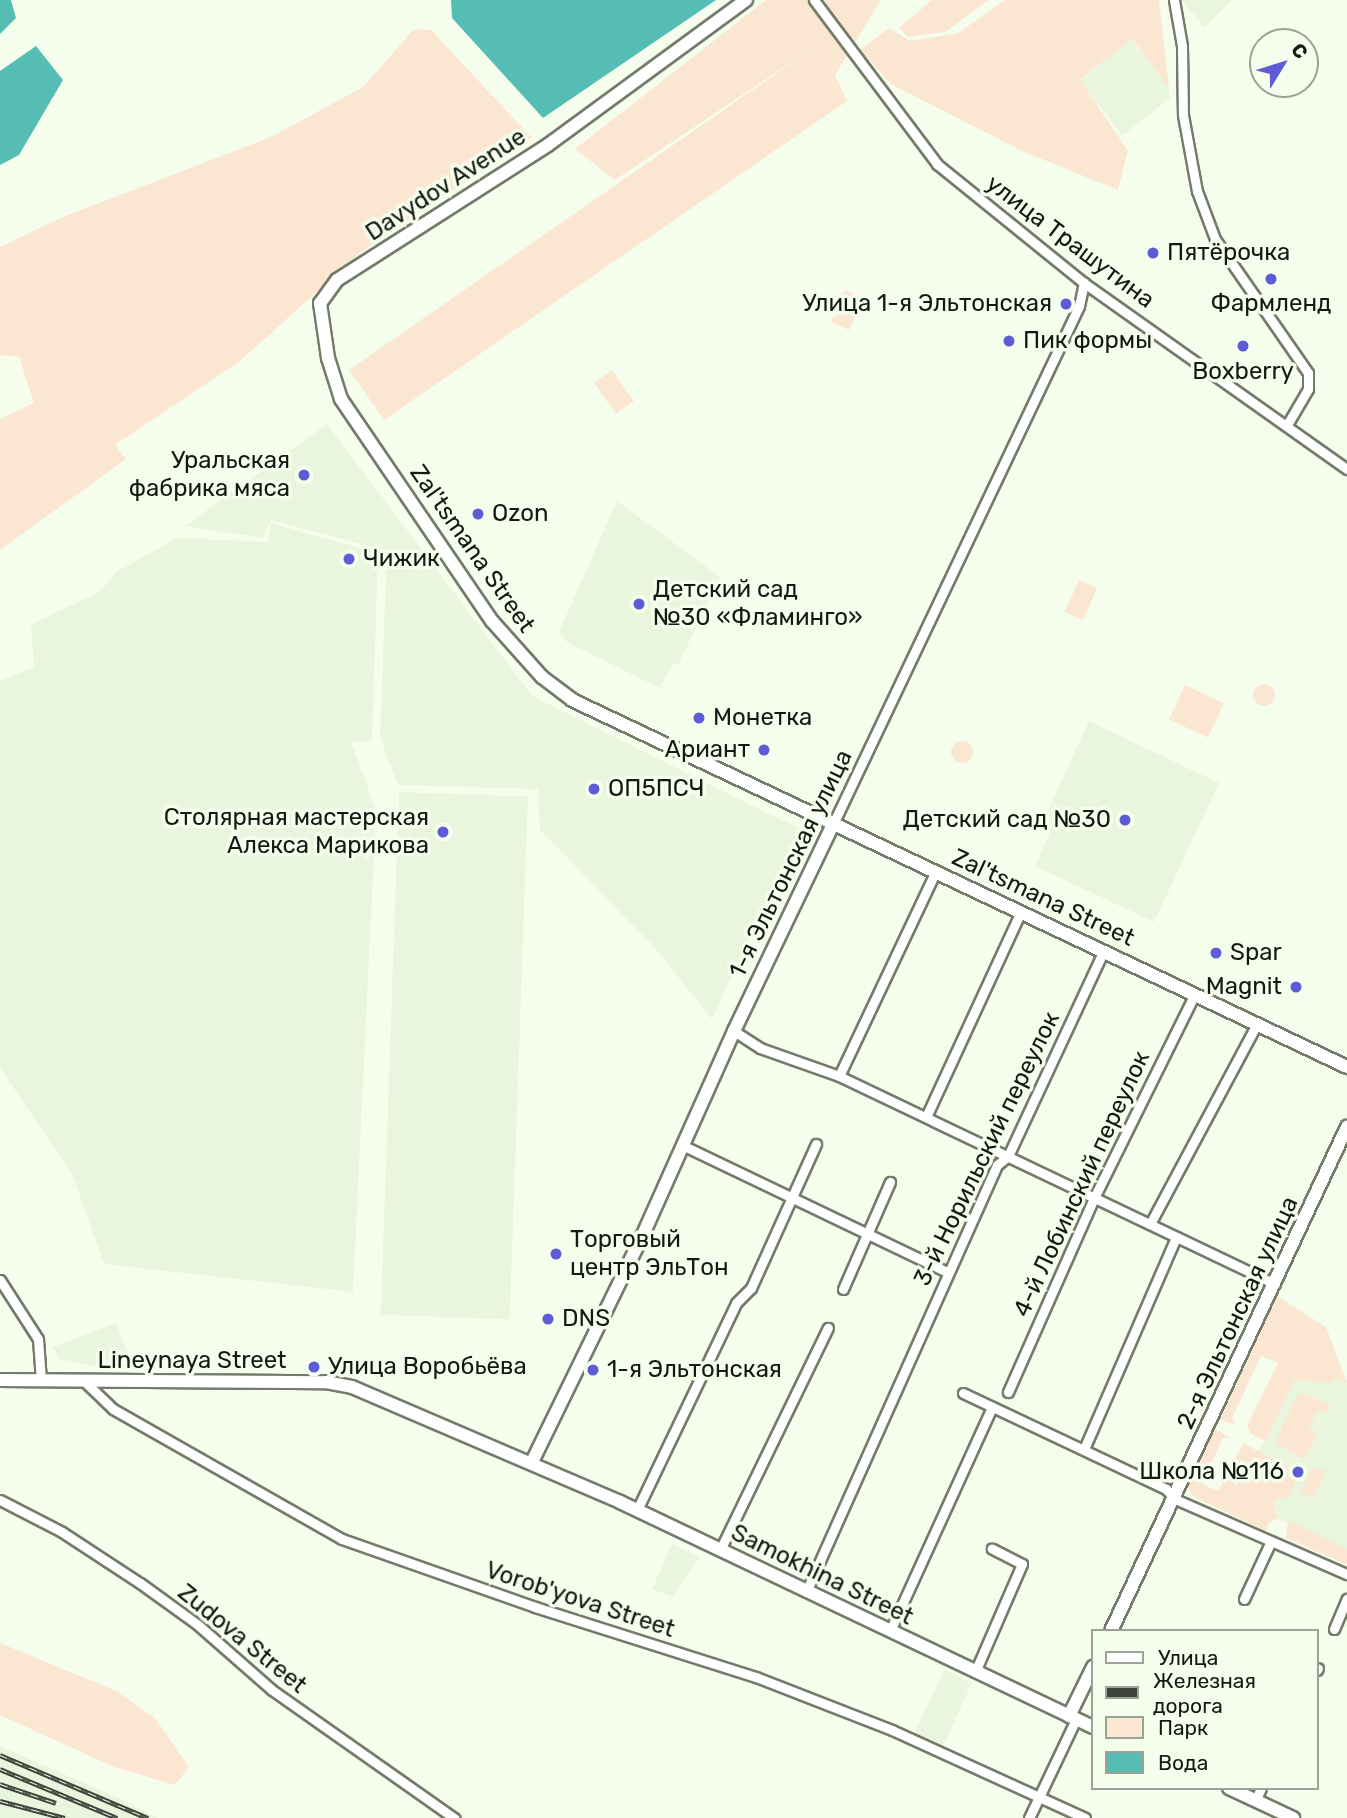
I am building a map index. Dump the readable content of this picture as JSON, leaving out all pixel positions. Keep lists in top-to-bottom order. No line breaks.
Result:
{"streets":{"street":["Davydov Avenue","улица Трашутина","Zal'tsmana Street","1-я Эльтонская улица","3-й Норильский переулок","4-й Лобинский переулок","2-я Эльтонская улица","Lineynaya Street","Samokhina Street","Vorob'yova Street","Zudova Street"]},"crossings":[["Davydov Avenue","Zal'tsmana Street"],["улица Трашутина","1-я Эльтонская улица"],["Zal'tsmana Street","1-я Эльтонская улица"],["Zal'tsmana Street","3-й Норильский переулок"],["Zal'tsmana Street","4-й Лобинский переулок"],["1-я Эльтонская улица","Lineynaya Street"],["1-я Эльтонская улица","Samokhina Street"],["3-й Норильский переулок","Samokhina Street"],["Lineynaya Street","Samokhina Street"],["Lineynaya Street","Vorob'yova Street"]],"places":["Пятёрочка","Фармленд","Улица 1-я Эльтонская","Пик формы","Boxberry","Уральская фабрика мяса","Ozon","Чижик","Детский сад №30 «Фламинго»","Монетка","Ариант","ОП5ПСЧ","Детский сад №30","Столярная мастерская Алекса Марикова","Spar","Magnit","Торговый центр ЭльТон","DNS","Улица Воробьёва","1-я Эльтонская","Школа №116"],"legend":["Улица","Железная дорога","Парк","Вода"],"north":"top right"}
